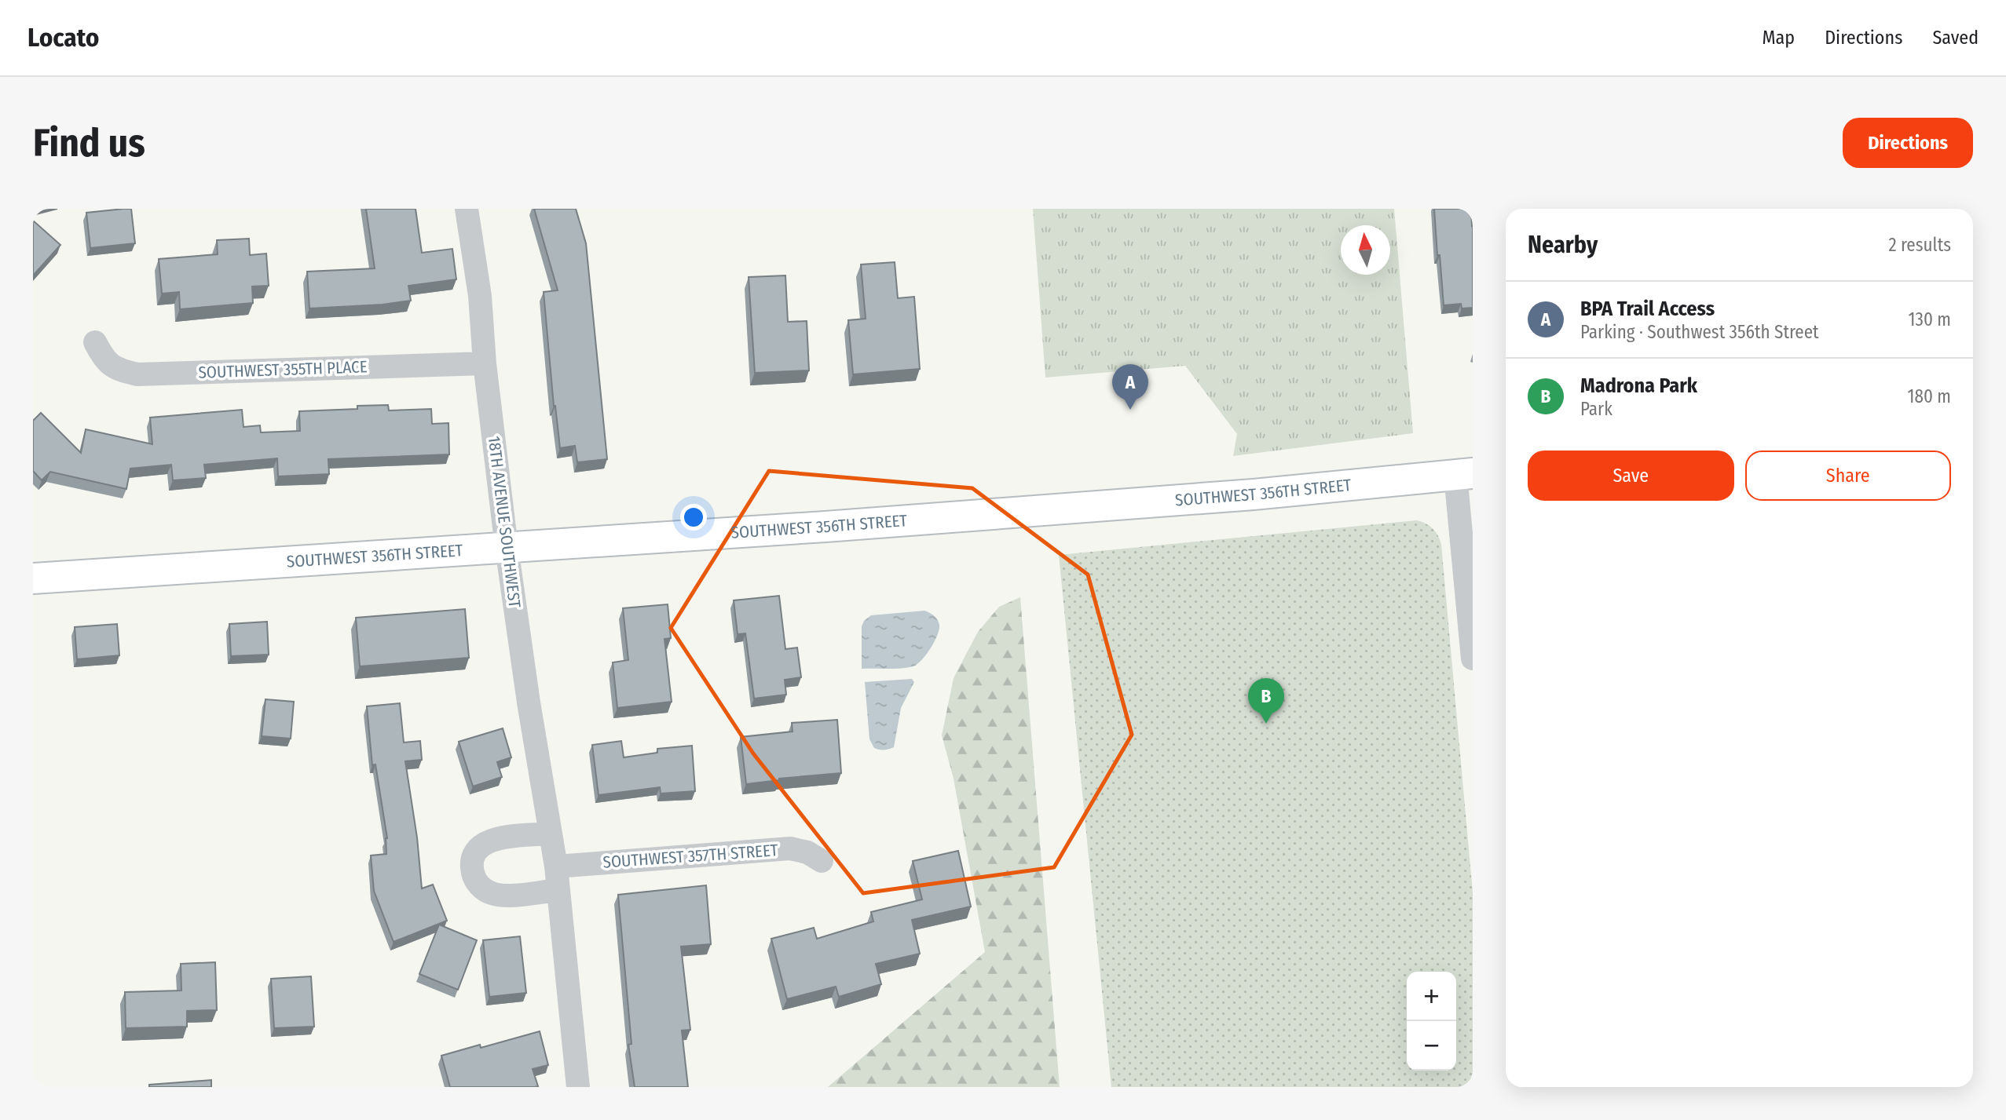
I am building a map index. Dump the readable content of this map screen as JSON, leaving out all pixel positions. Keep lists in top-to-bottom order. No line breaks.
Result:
{"streets":{"main road":["SOUTHWEST 356TH STREET"],"street":["SOUTHWEST 355TH PLACE","18TH AVENUE SOUTHWEST","SOUTHWEST 357TH STREET"]},"crossings":[["SOUTHWEST 355TH PLACE","18TH AVENUE SOUTHWEST"],["SOUTHWEST 356TH STREET","18TH AVENUE SOUTHWEST"],["18TH AVENUE SOUTHWEST","SOUTHWEST 357TH STREET"]],"north":"top","page":{"header":"Locato","nav":["Map","Directions","Saved"],"buttons":["Directions",["Save","Share"]],"title":"Find us","heading":["Nearby","2 results"],"list":[{"mark":"A","name":"BPA Trail Access","note":"Parking · Southwest 356th Street","value":"130 m"},{"mark":"B","name":"Madrona Park","note":"Park","value":"180 m"}],"pins":["A","B"],"map_buttons":["+","−"]}}
